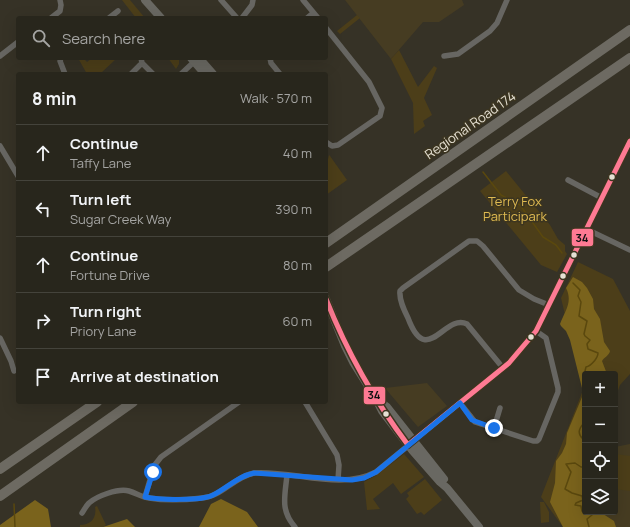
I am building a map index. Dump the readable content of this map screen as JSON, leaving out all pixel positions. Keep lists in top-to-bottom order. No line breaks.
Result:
{"streets":{"highway":["Regional Road 174"]},"parks":["Terry Fox Participark"],"lines":["transit line 34"],"page":{"search":"Search here","heading":["8 min","Walk · 570 m"],"list":[["Continue","Taffy Lane","40 m"],["Turn left","Sugar Creek Way","390 m"],["Continue","Fortune Drive","80 m"],["Turn right","Priory Lane","60 m"],"Arrive at destination"],"map_buttons":["+","−"]}}
